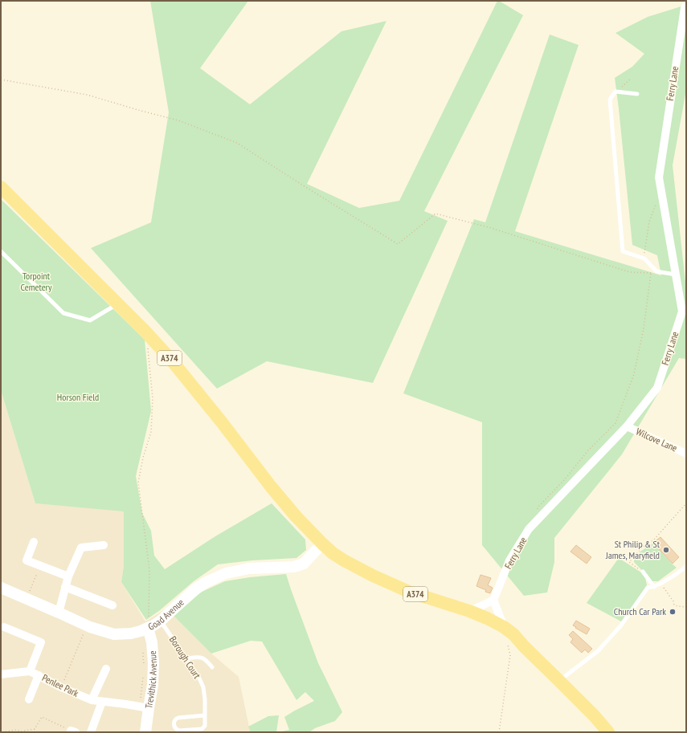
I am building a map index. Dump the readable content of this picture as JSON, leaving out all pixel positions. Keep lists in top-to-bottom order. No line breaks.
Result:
{"streets":{"main road":["A374"],"street":["Ferry Lane","Wilcove Lane","Goad Avenue","Trevithick Avenue","Penlee Park"],"lane":["Borough Court"]},"crossings":[["Ferry Lane","Wilcove Lane"],["A374","Goad Avenue"],["Goad Avenue","Borough Court"],["Goad Avenue","Trevithick Avenue"],["Trevithick Avenue","Penlee Park"]],"parks":["Torpoint Cemetery","Horson Field"],"places":["St Philip & St James, Maryfield","Church Car Park"]}
